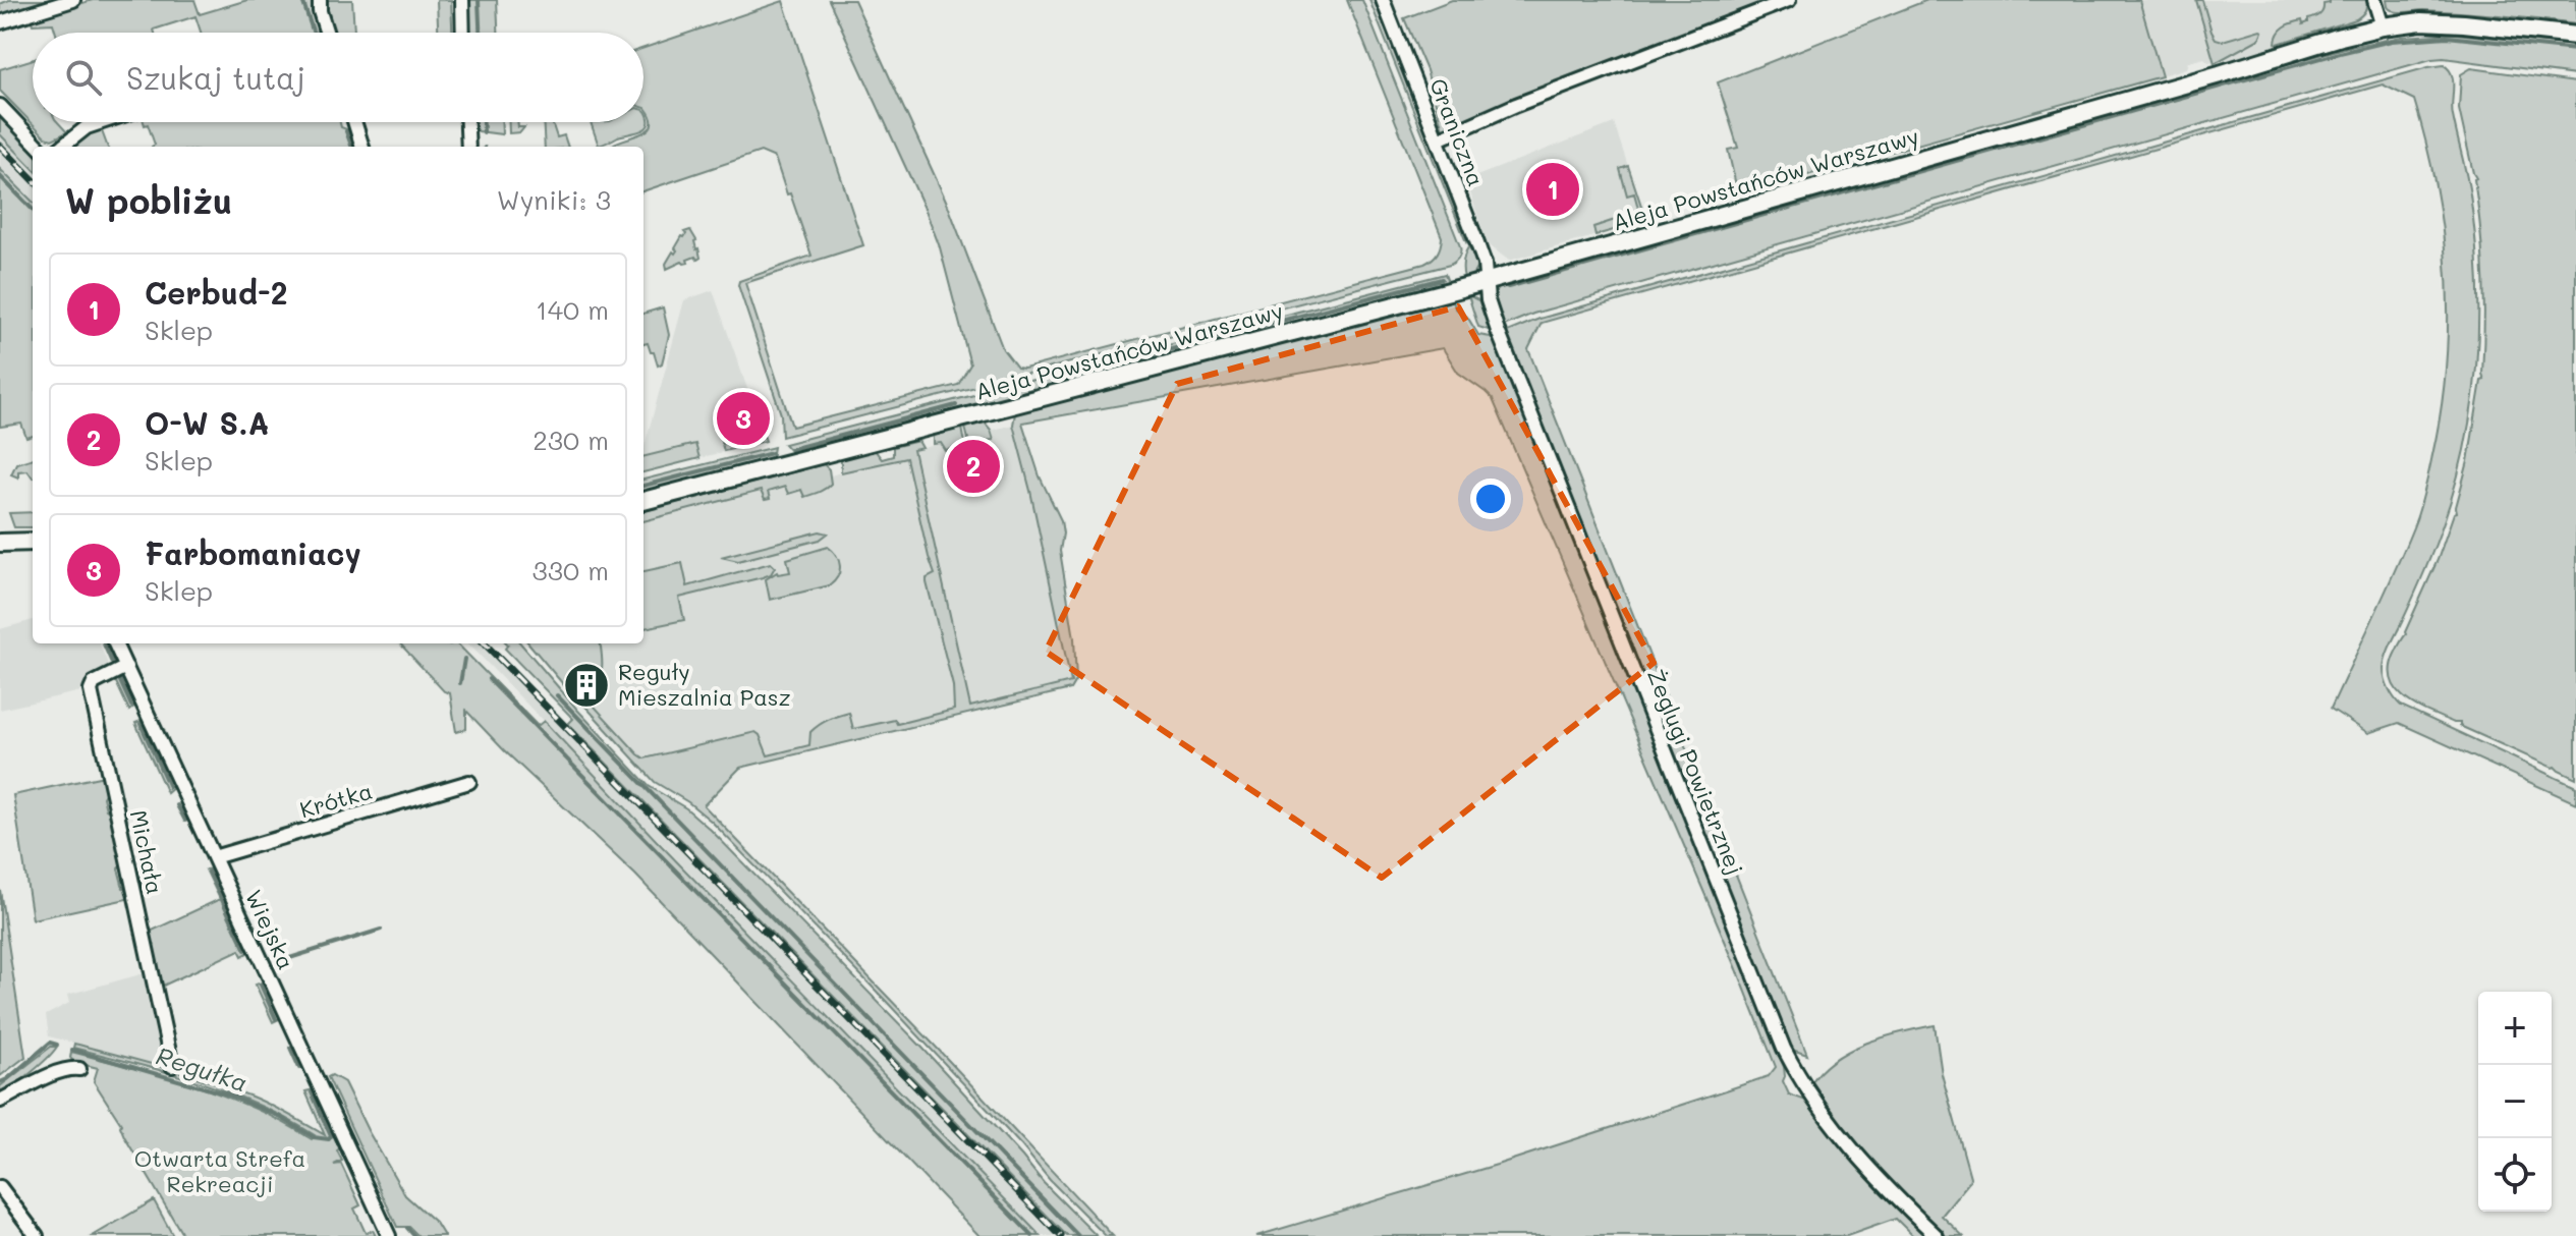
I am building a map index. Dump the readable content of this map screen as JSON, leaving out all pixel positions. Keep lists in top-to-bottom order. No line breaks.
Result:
{"streets":{"street":["Graniczna","Aleja Powstańców Warszawy","Żeglugi Powietrznej","Krótka","Michała","Wiejska"]},"crossings":[["Graniczna","Aleja Powstańców Warszawy"],["Graniczna","Żeglugi Powietrznej"],["Aleja Powstańców Warszawy","Żeglugi Powietrznej"],["Krótka","Wiejska"],["Michała","Wiejska"]],"water":["Regułka"],"parks":["Otwarta Strefa Rekreacji"],"places":{"building":["Reguły Mieszalnia Pasz"]},"page":{"search":"Szukaj tutaj","heading":["W pobliżu","Wyniki: 3"],"pins":["1","3","2"],"list":[{"mark":"1","name":"Cerbud-2","note":"Sklep","value":"140 m"},{"mark":"2","name":"O-W S.A","note":"Sklep","value":"230 m"},{"mark":"3","name":"Farbomaniacy","note":"Sklep","value":"330 m"}],"map_buttons":["+","−"]}}
